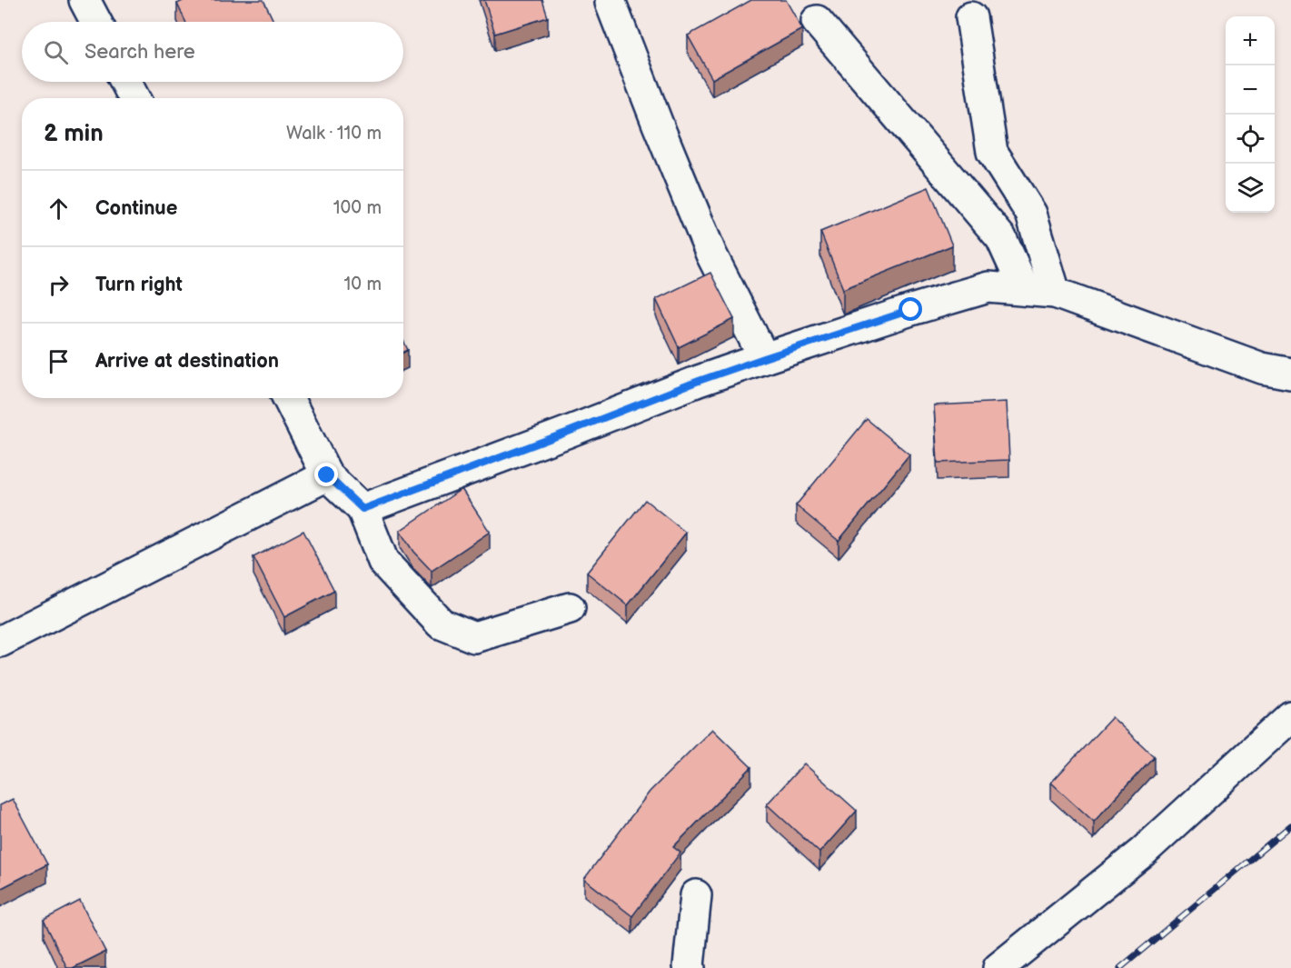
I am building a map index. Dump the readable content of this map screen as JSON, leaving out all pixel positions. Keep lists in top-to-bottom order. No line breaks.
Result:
{"page":{"map_buttons":["+","−"],"search":"Search here","heading":["2 min","Walk · 110 m"],"list":[["Continue","100 m"],["Turn right","10 m"],"Arrive at destination"]}}
